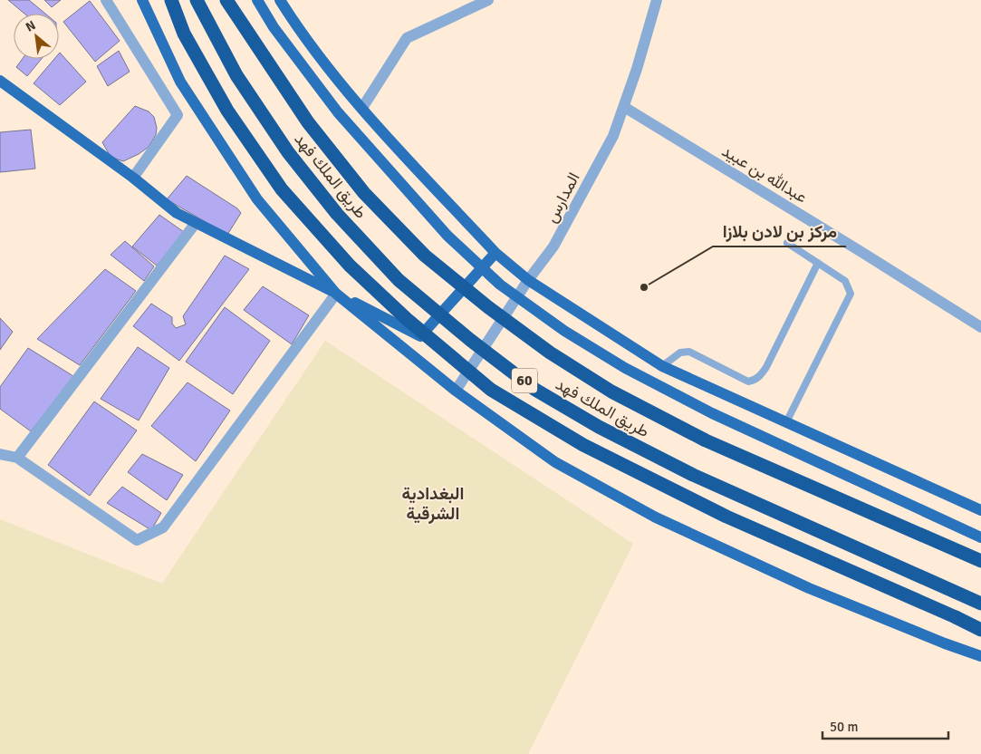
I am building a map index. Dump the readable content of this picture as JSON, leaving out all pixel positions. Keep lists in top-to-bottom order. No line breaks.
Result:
{"streets":{"highway":["طريق الملك فهد","60"],"street":["عبدالله بن عبيد","المدارس"]},"crossings":[["عبدالله بن عبيد","المدارس"]],"districts":["البغدادية الشرقية"],"places":["مركز بن لادن بلازا"],"scale_bar":"50 m","north":"top left"}
